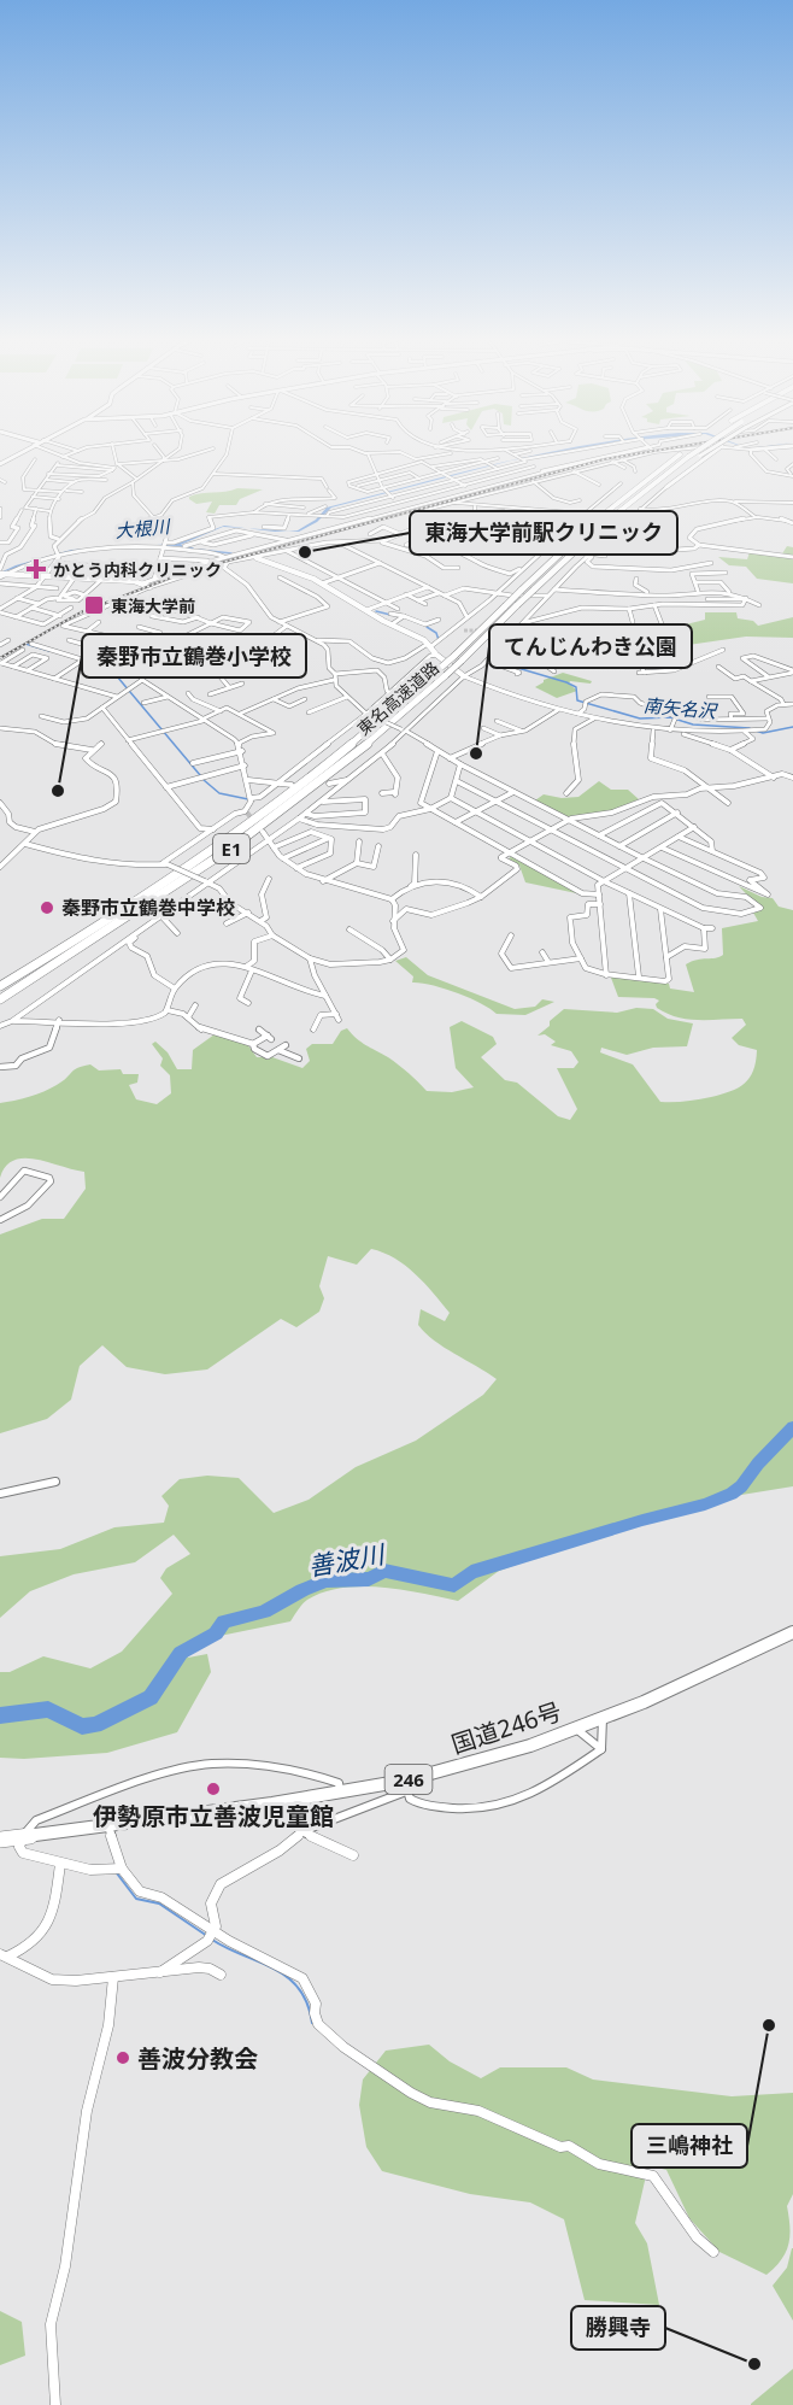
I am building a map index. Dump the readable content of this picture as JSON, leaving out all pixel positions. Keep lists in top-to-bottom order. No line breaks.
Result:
{"streets":{"highway":["東名高速道路","E1","国道246号","246"]},"water":["大根川","南矢名沢","善波川"],"places":{"other":["東海大学前駅クリニック","てんじんわき公園","秦野市立鶴巻小学校","秦野市立鶴巻中学校","伊勢原市立善波児童館","三嶋神社","善波分教会","勝興寺"],"health":["かとう内科クリニック"],"transit":["東海大学前"]}}
